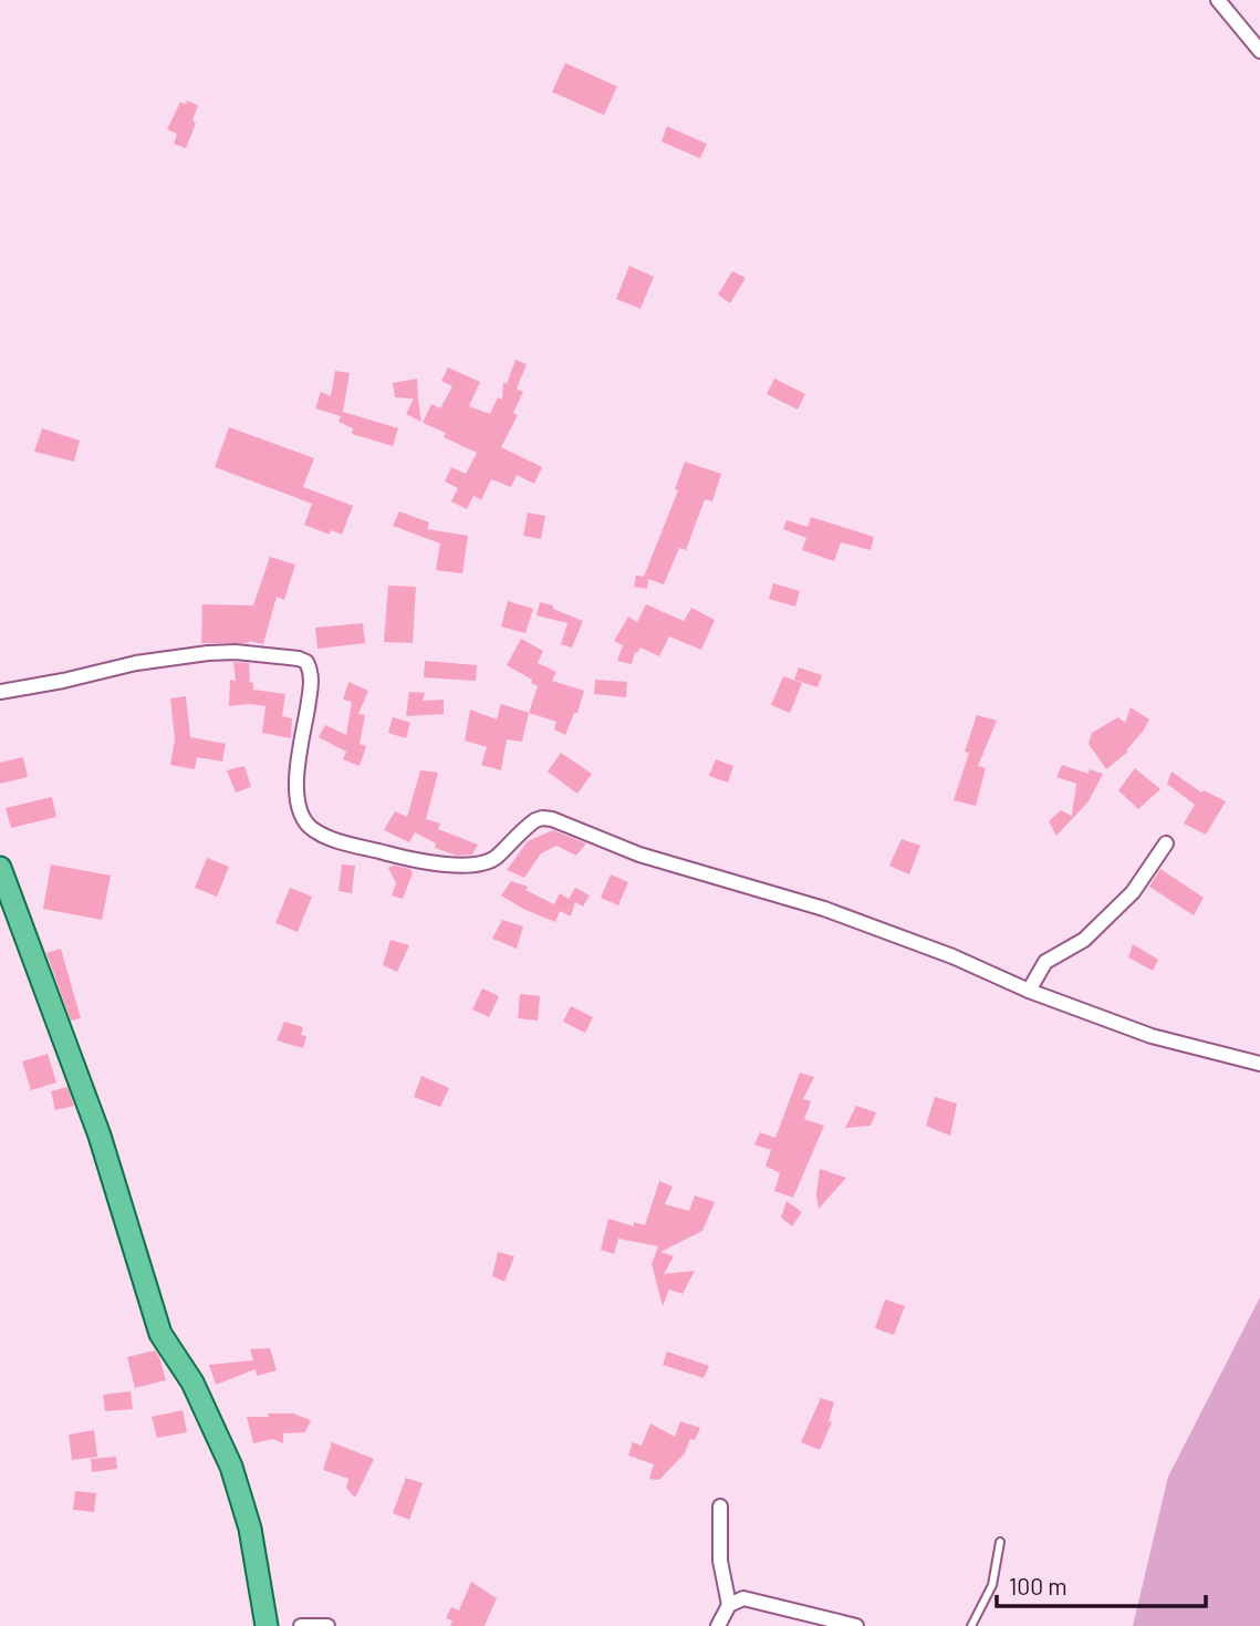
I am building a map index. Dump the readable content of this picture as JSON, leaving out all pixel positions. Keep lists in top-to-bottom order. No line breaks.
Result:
{"scale_bar":"100 m"}
